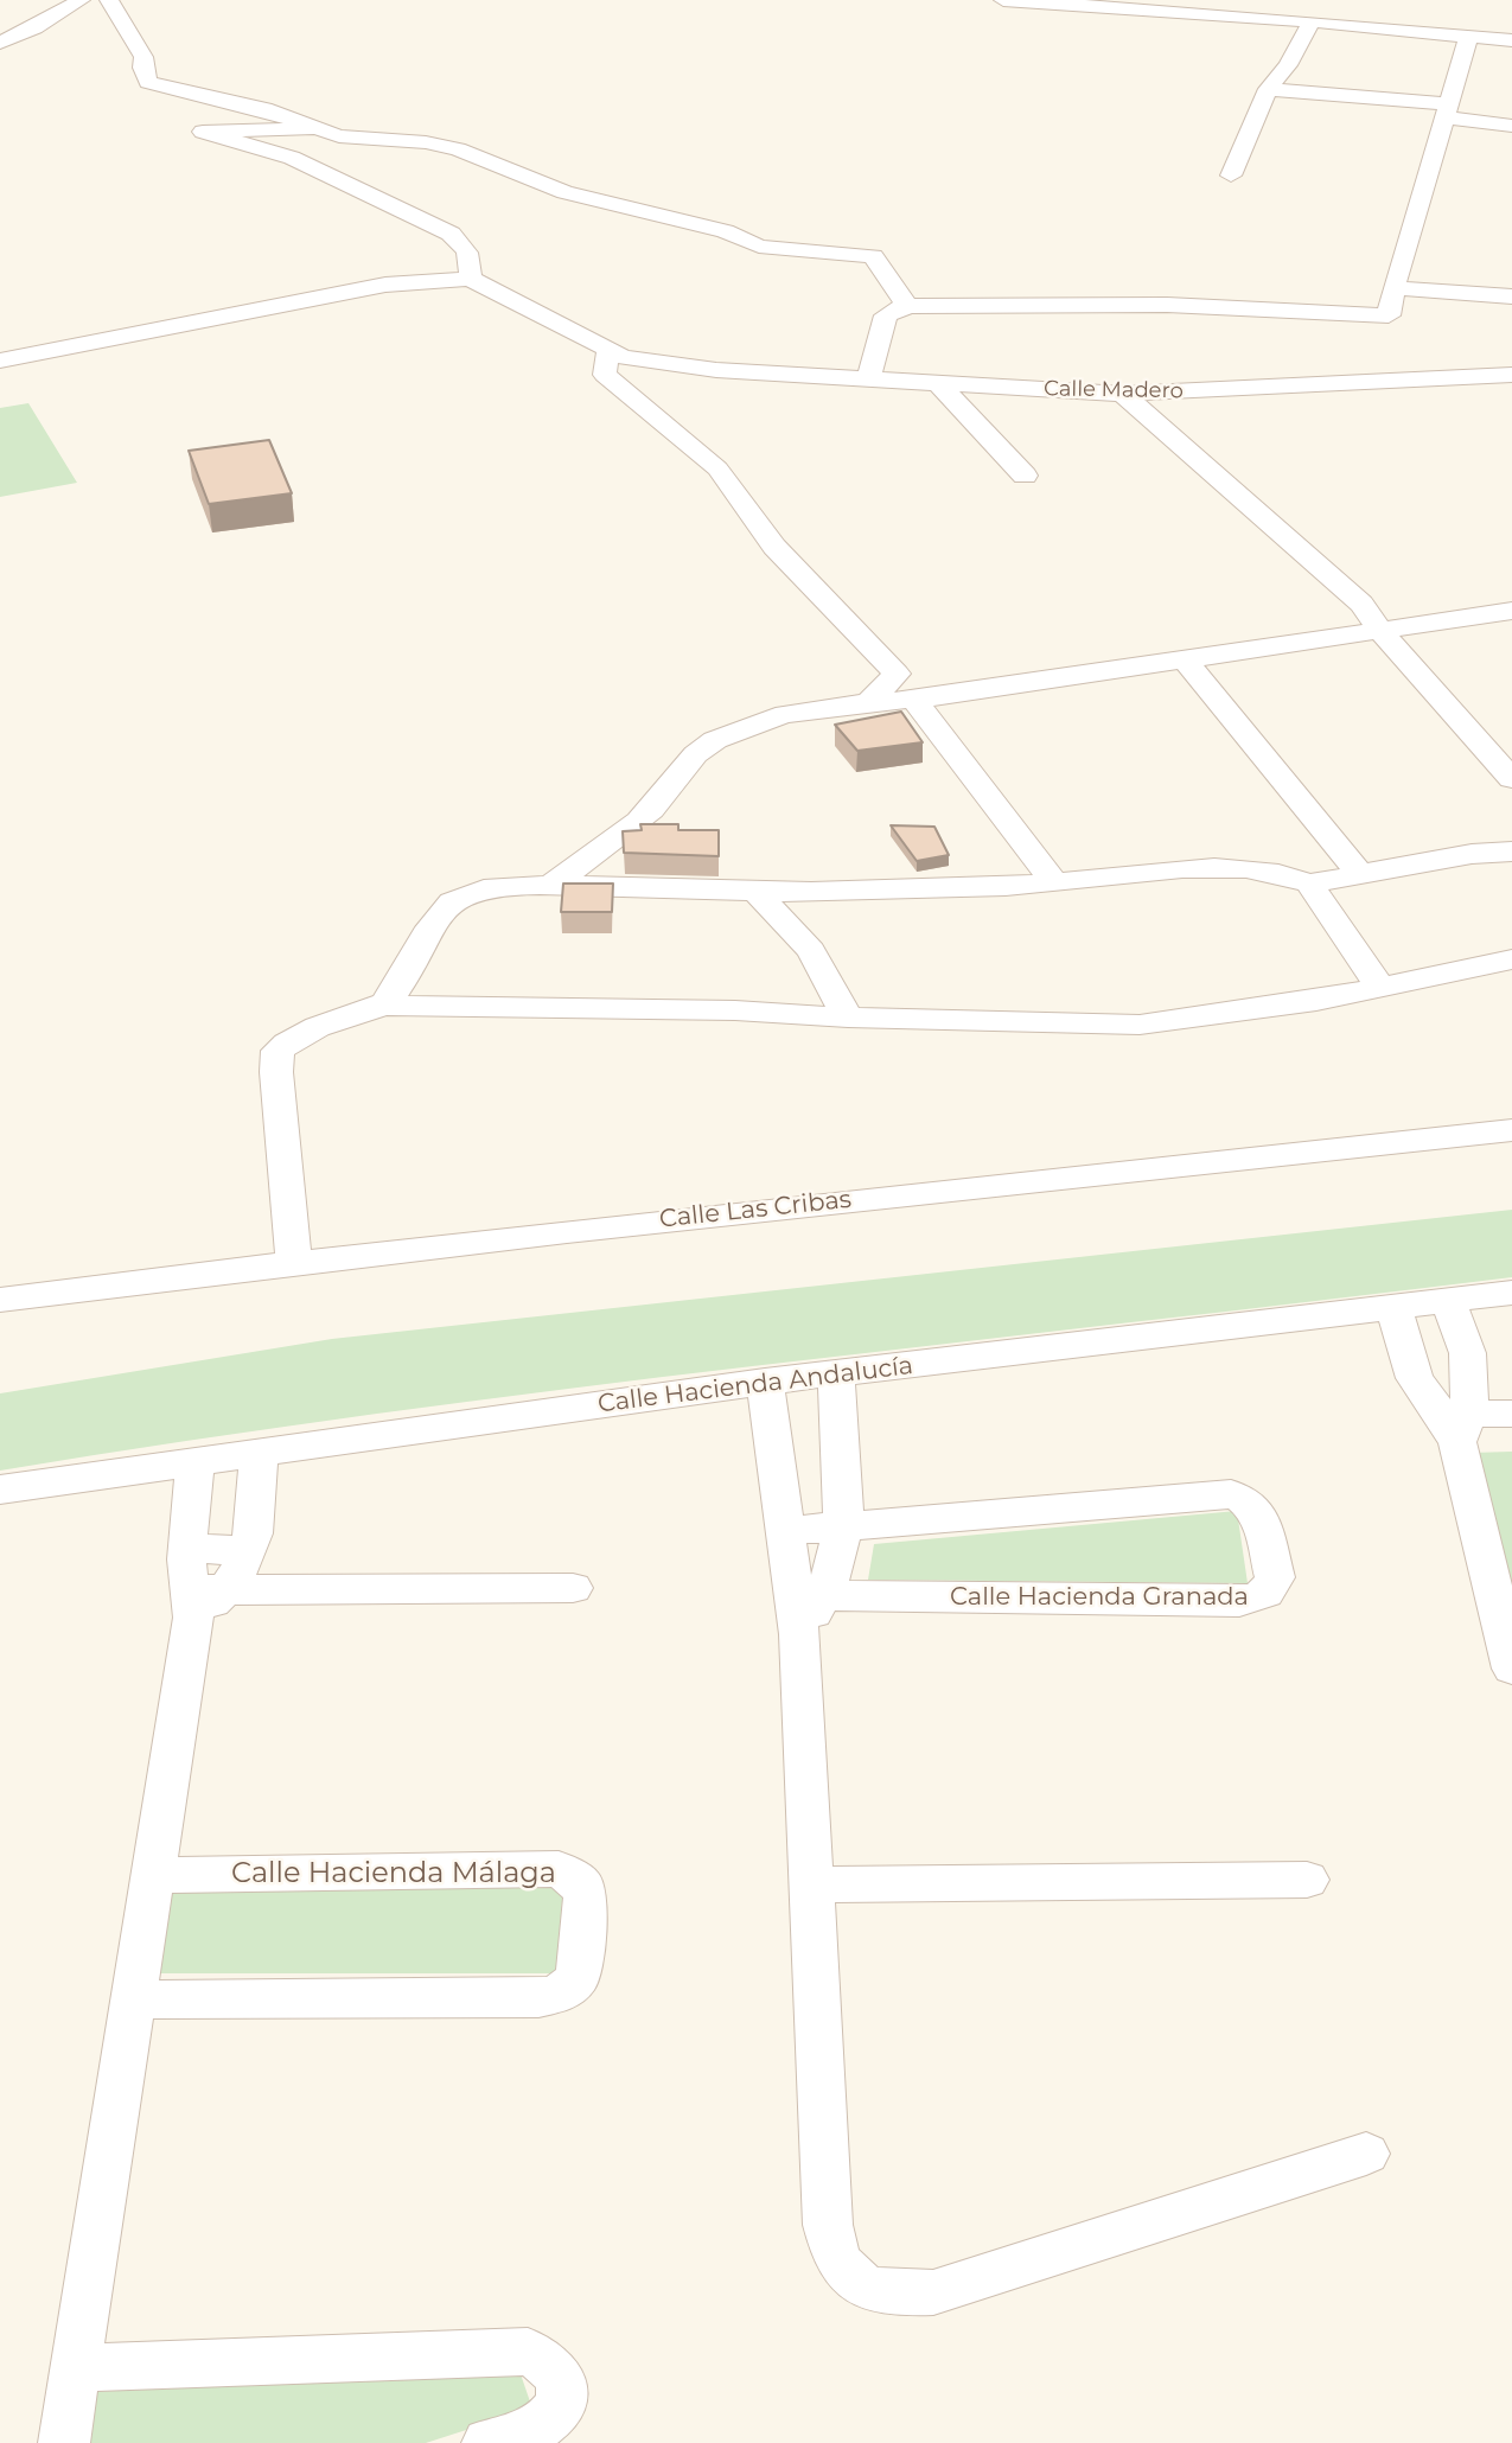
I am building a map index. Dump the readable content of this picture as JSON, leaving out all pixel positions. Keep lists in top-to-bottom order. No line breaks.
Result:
{"streets":{"street":["Calle Madero","Calle Las Cribas","Calle Hacienda Andalucía","Calle Hacienda Granada","Calle Hacienda Málaga"]}}
